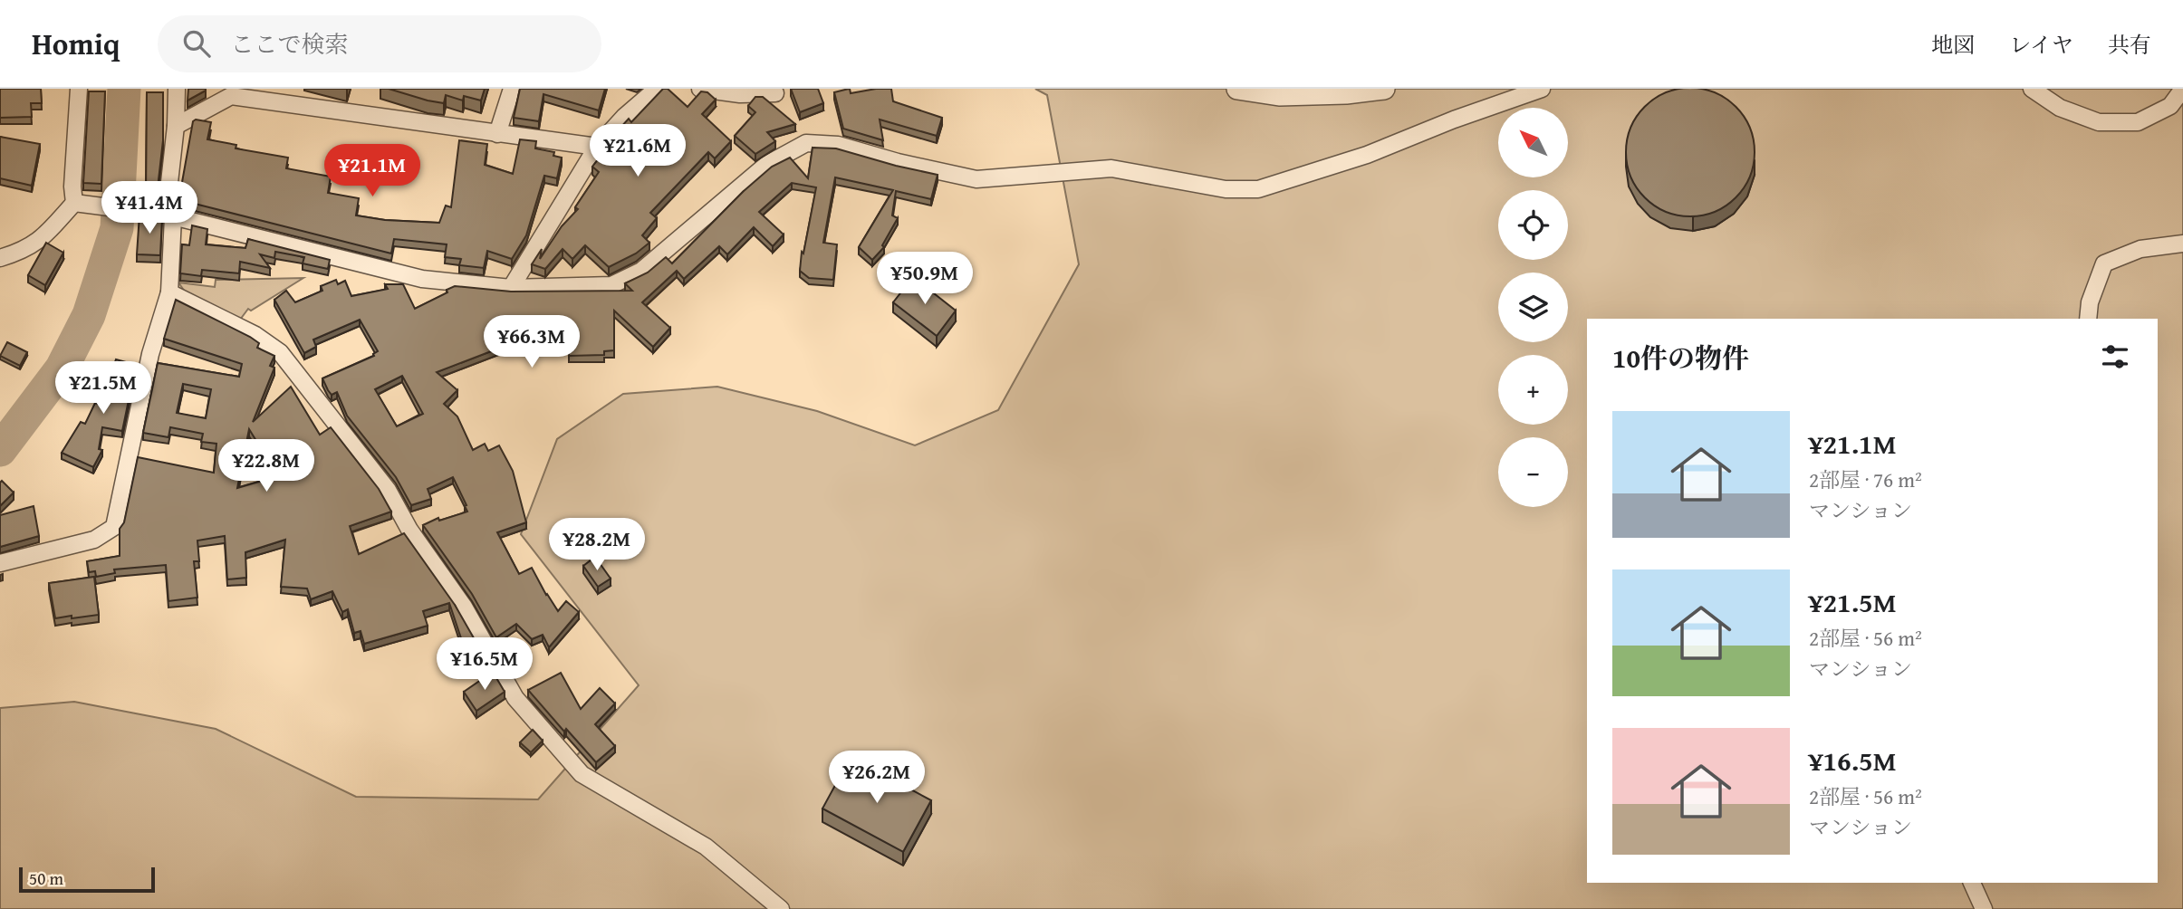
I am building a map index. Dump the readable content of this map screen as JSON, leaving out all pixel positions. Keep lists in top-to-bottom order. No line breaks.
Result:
{"scale_bar":"50 m","north":"top left","page":{"header":"Homiq","search":"ここで検索","nav":["地図","レイヤ","共有"],"map_buttons":["+","−"],"price":["¥21.6M","¥21.1M","¥41.4M","¥50.9M","¥66.3M","¥21.5M","¥22.8M","¥28.2M","¥16.5M","¥26.2M"],"heading":"10件の物件","list":[{"name":"¥21.1M","note":"2部屋 · 76 m² · マンション"},{"name":"¥21.5M","note":"2部屋 · 56 m² · マンション"},{"name":"¥16.5M","note":"2部屋 · 56 m² · マンション"}],"scale":"50 m"}}
